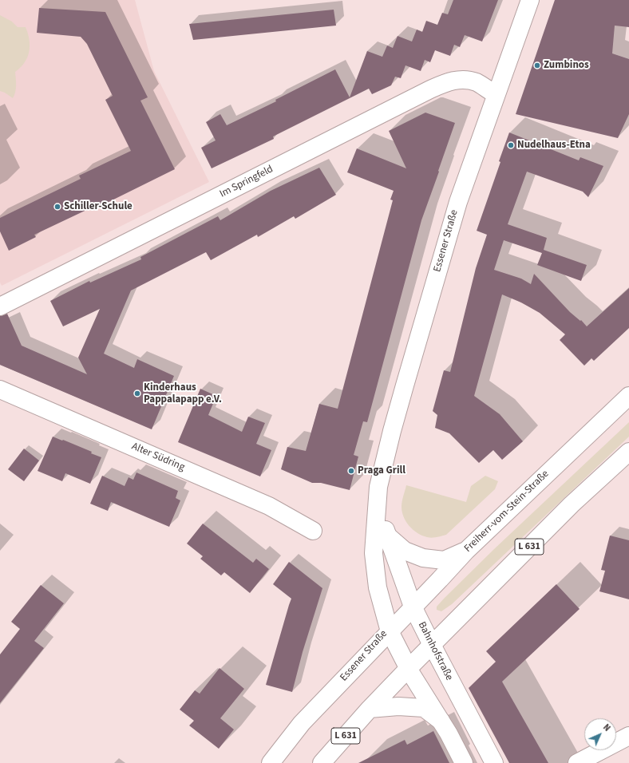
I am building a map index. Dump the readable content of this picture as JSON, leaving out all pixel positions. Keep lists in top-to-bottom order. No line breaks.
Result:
{"streets":{"street":["Im Springfeld","Essener Straße","Alter Südring","Freiherr-vom-Stein-Straße","L 631","Bahnhofstraße"]},"crossings":[["Im Springfeld","Essener Straße"],["Essener Straße","Freiherr-vom-Stein-Straße"],["Essener Straße","Bahnhofstraße"],["Freiherr-vom-Stein-Straße","Bahnhofstraße"],["L 631","Bahnhofstraße"]],"places":["Zumbinos","Nudelhaus-Etna","Schiller-Schule","Kinderhaus Pappalapapp e.V.","Praga Grill"],"north":"top right"}
